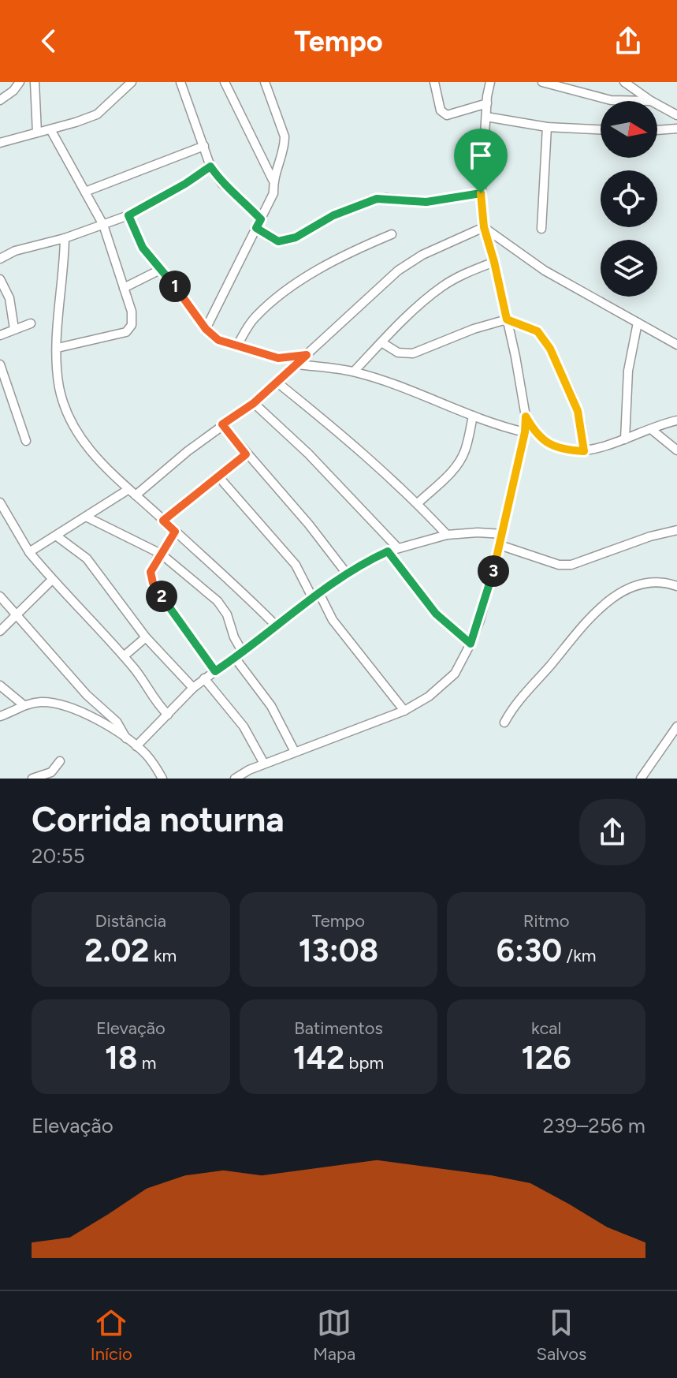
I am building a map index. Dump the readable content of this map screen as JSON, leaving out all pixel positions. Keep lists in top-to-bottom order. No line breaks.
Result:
{"north":"right","page":{"header":"Tempo","pins":["1","3","2"],"heading":["Corrida noturna","20:55"],"stats":[["Distância","2.02 km"],["Tempo","13:08"],["Ritmo","6:30 /km"],["Elevação","18 m"],["Batimentos","142 bpm"],["kcal","126"]],"chart":["Elevação","239–256 m"],"tabs":["Início","Mapa","Salvos"]}}
